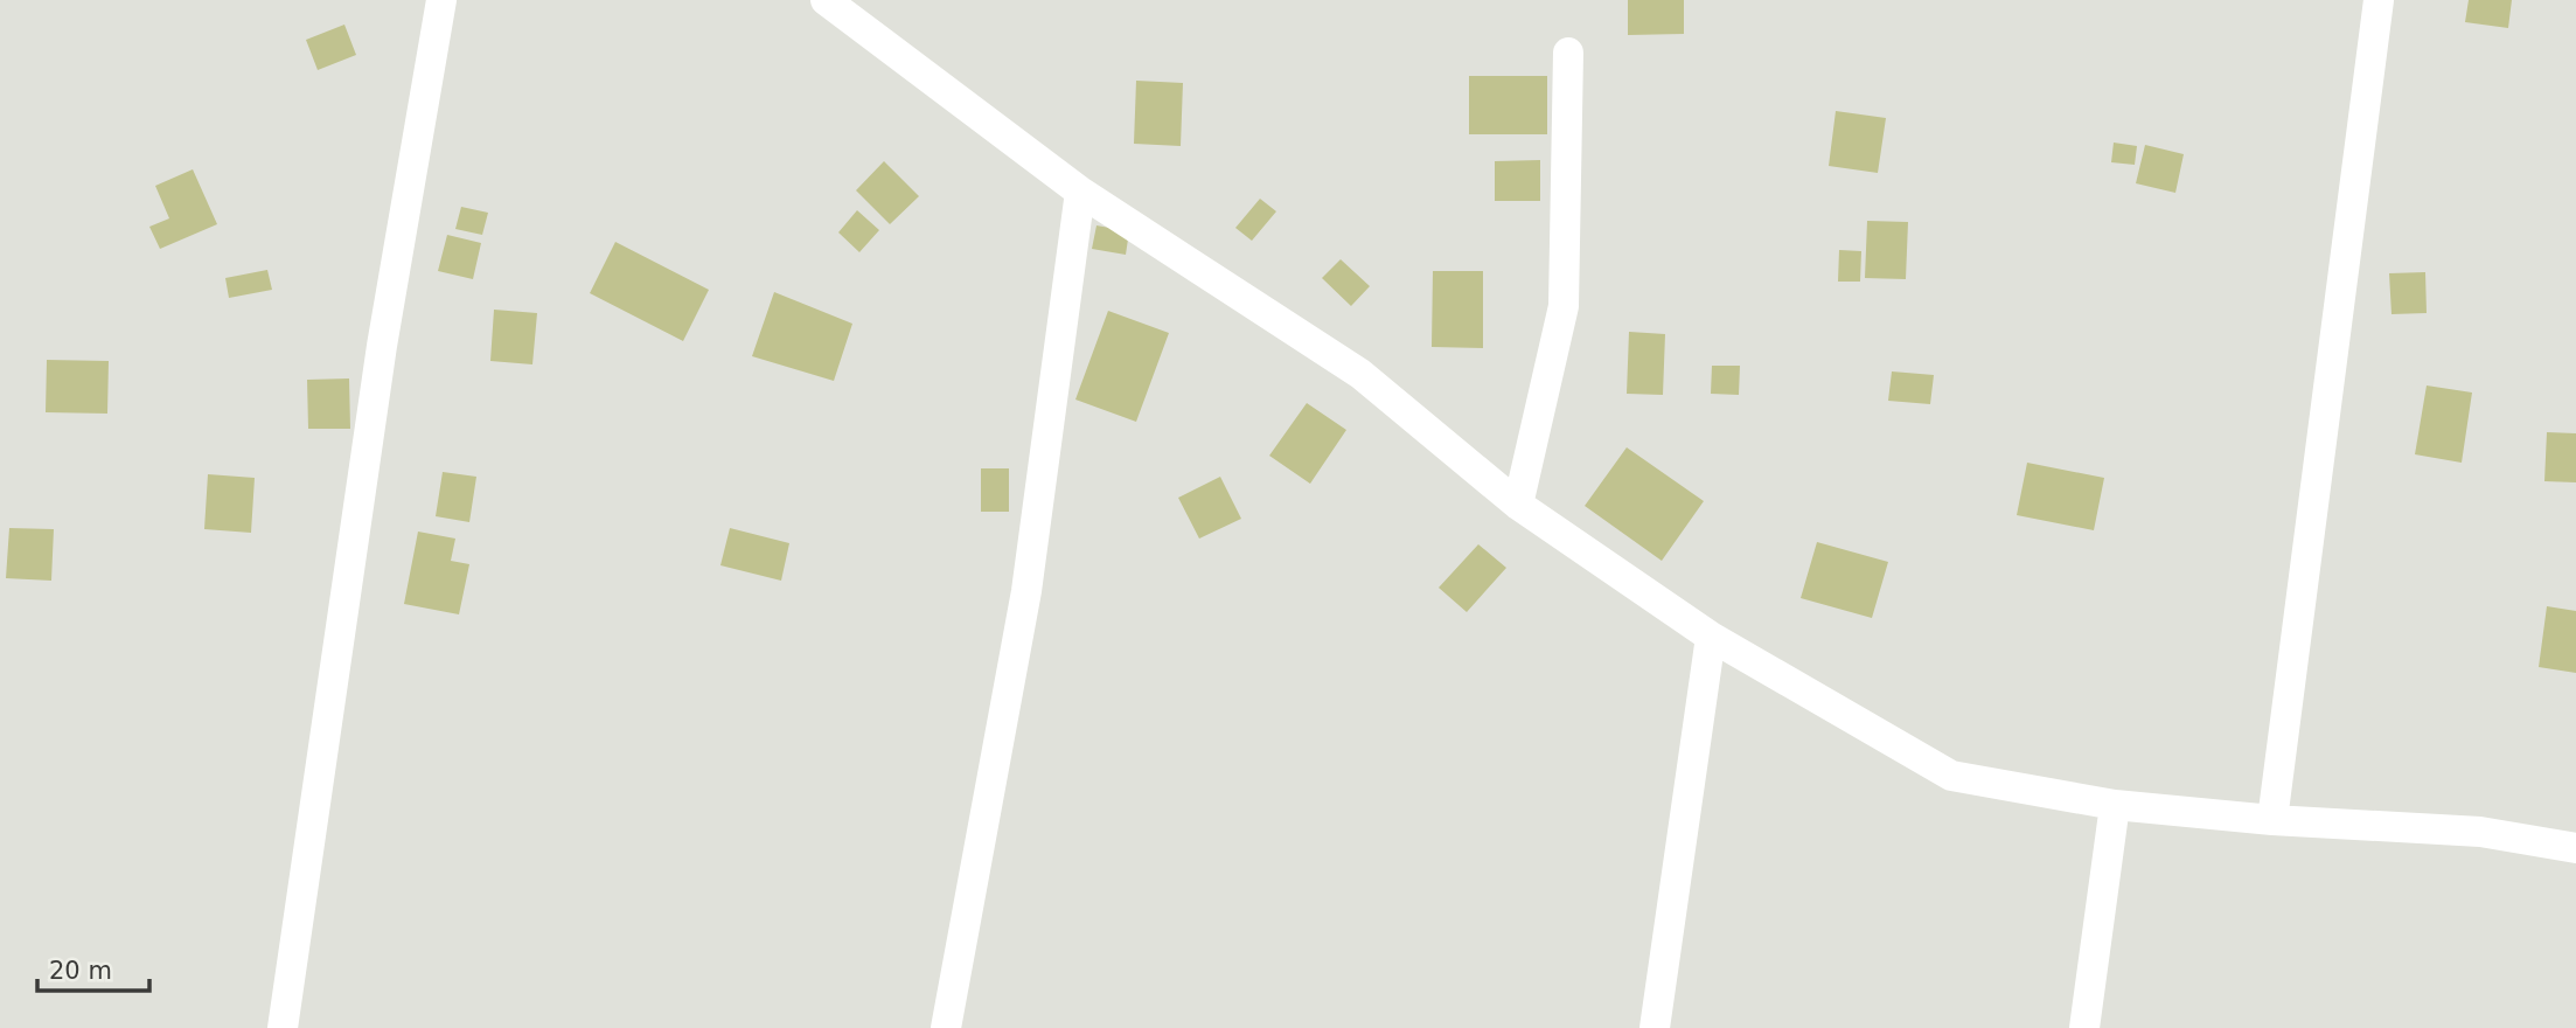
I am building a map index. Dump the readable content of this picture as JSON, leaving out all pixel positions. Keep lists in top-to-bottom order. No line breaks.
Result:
{"scale_bar":"20 m"}
